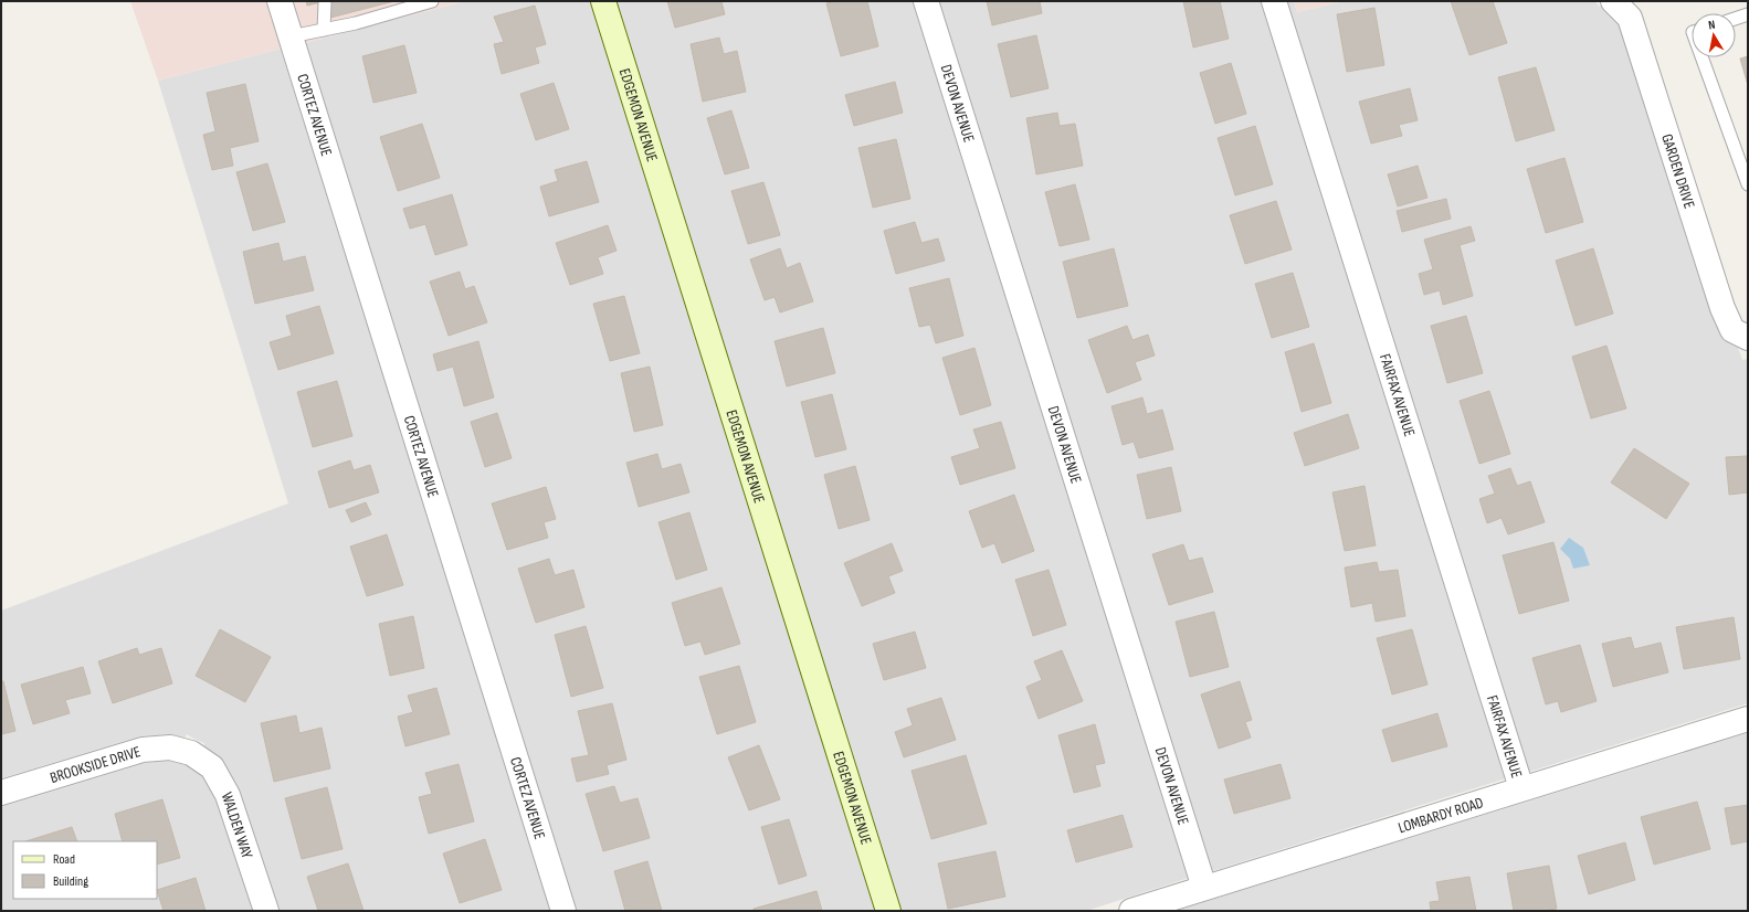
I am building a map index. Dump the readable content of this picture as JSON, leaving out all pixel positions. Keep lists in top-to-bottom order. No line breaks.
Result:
{"streets":{"street":["DEVON AVENUE","CORTEZ AVENUE","EDGEMON AVENUE","GARDEN DRIVE","FAIRFAX AVENUE","BROOKSIDE DRIVE","LOMBARDY ROAD","WALDEN WAY"]},"crossings":[["DEVON AVENUE","LOMBARDY ROAD"],["FAIRFAX AVENUE","LOMBARDY ROAD"],["BROOKSIDE DRIVE","WALDEN WAY"]],"legend":["Road","Building"],"north":"top"}
